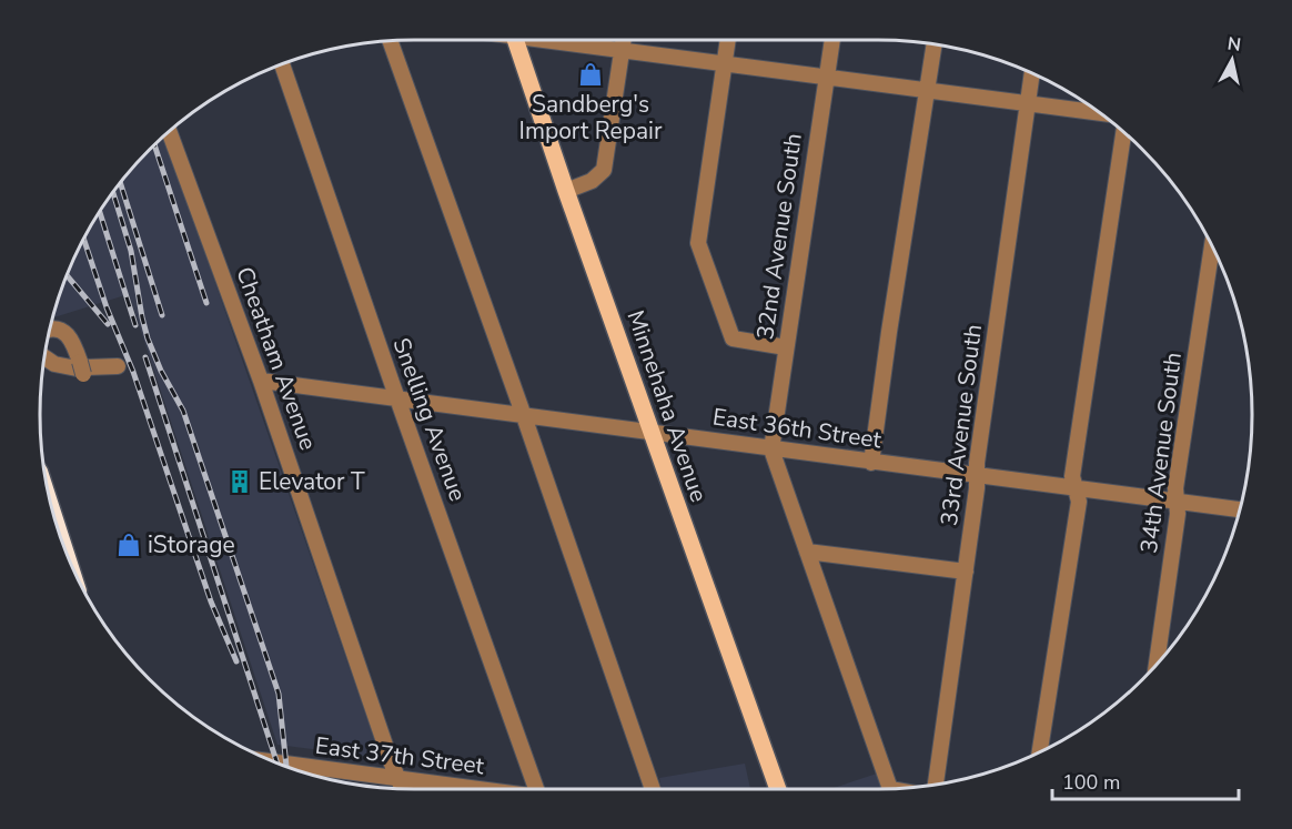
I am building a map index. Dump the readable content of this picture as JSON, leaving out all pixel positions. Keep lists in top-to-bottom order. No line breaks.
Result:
{"streets":{"main road":["Minnehaha Avenue"],"street":["32nd Avenue South","Cheatham Avenue","Snelling Avenue","33rd Avenue South","East 36th Street","34th Avenue South","East 37th Street"]},"crossings":[["32nd Avenue South","East 36th Street"],["Cheatham Avenue","East 36th Street"],["Cheatham Avenue","East 37th Street"],["Minnehaha Avenue","East 36th Street"],["Snelling Avenue","East 36th Street"],["33rd Avenue South","East 36th Street"],["East 36th Street","34th Avenue South"]],"places":{"shop":["Sandberg's Import Repair","iStorage"],"building":["Elevator T"]},"scale_bar":"100 m","north":"top"}
